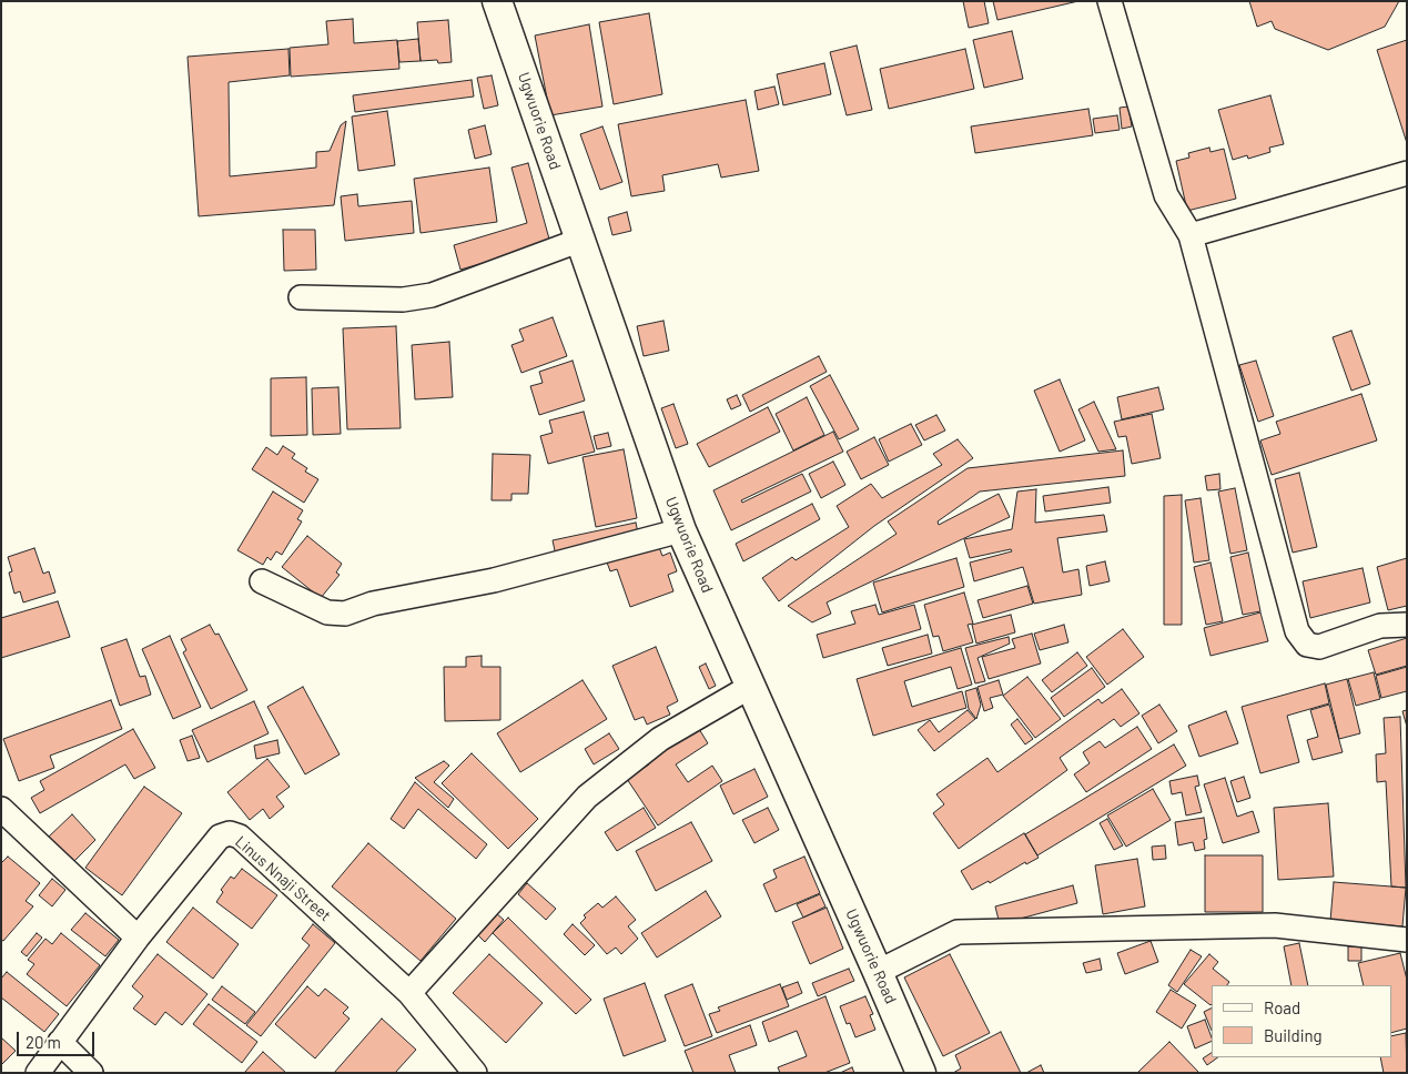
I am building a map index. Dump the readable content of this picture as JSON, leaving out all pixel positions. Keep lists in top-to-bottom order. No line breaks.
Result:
{"streets":{"street":["Ugwuorie Road","Linus Nnaji Street"]},"legend":["Road","Building"],"scale_bar":"20 m"}
